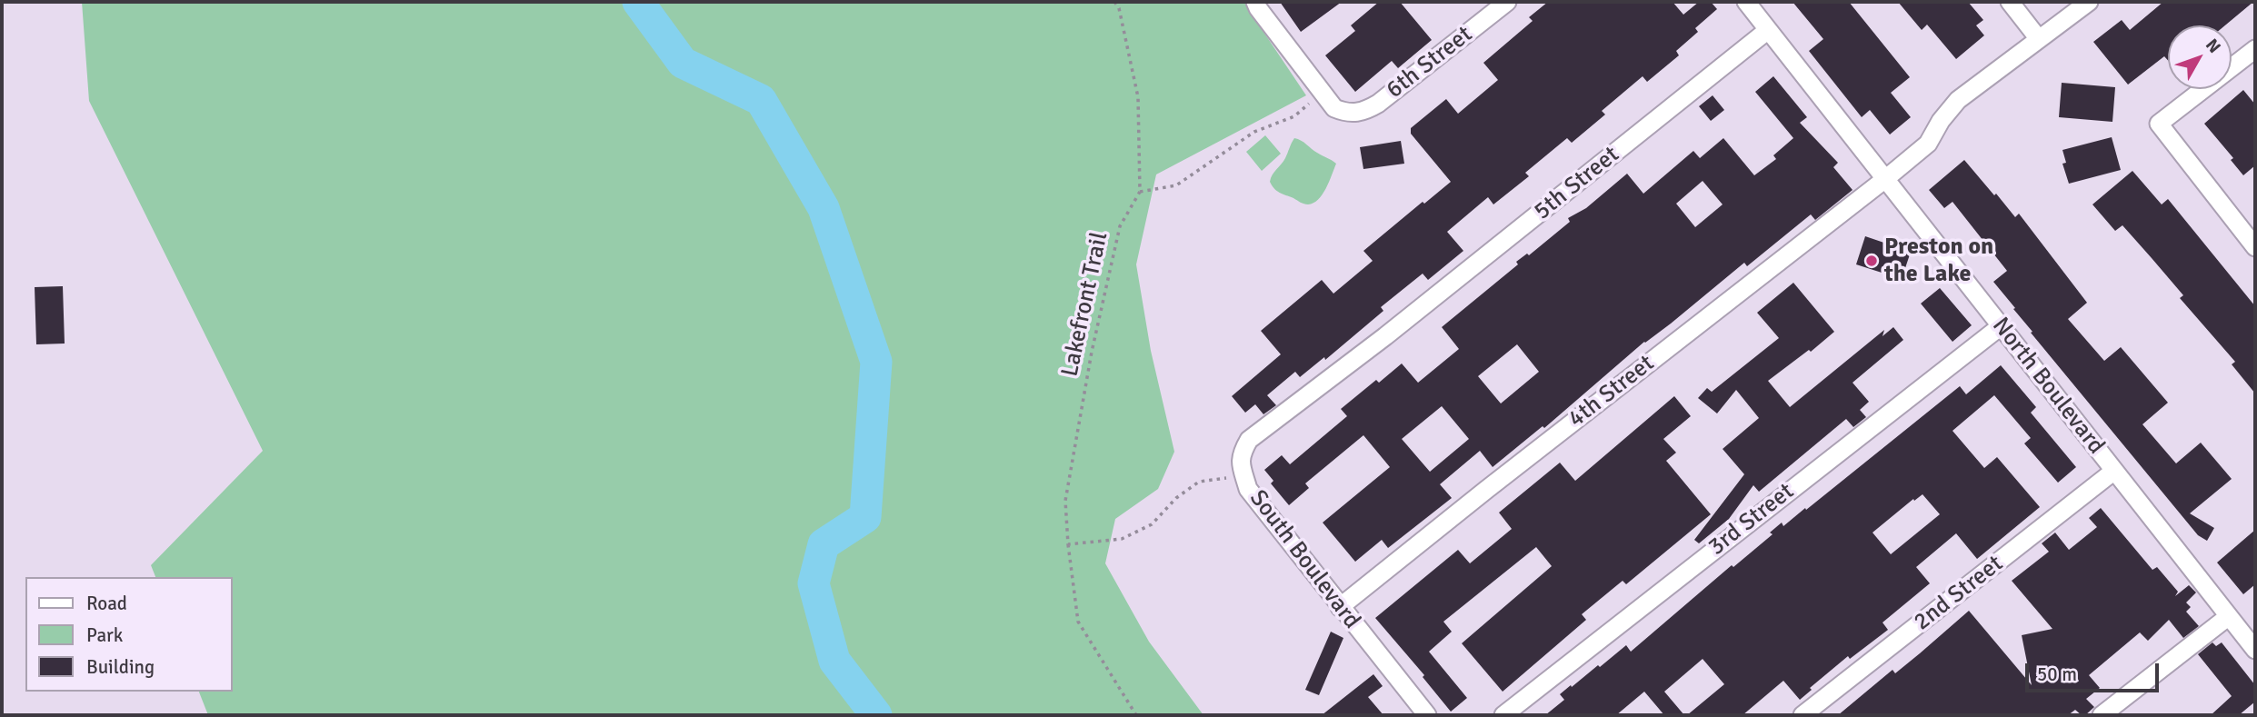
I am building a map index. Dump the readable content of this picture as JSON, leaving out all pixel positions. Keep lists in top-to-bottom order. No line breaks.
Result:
{"streets":{"street":["6th Street","5th Street","North Boulevard","4th Street","3rd Street","South Boulevard","2nd Street"],"path":["Lakefront Trail"]},"crossings":[["5th Street","North Boulevard"],["5th Street","South Boulevard"],["North Boulevard","4th Street"],["North Boulevard","3rd Street"],["North Boulevard","2nd Street"],["4th Street","South Boulevard"]],"places":["Preston on the Lake"],"legend":["Road","Park","Building"],"scale_bar":"50 m","north":"top right"}
